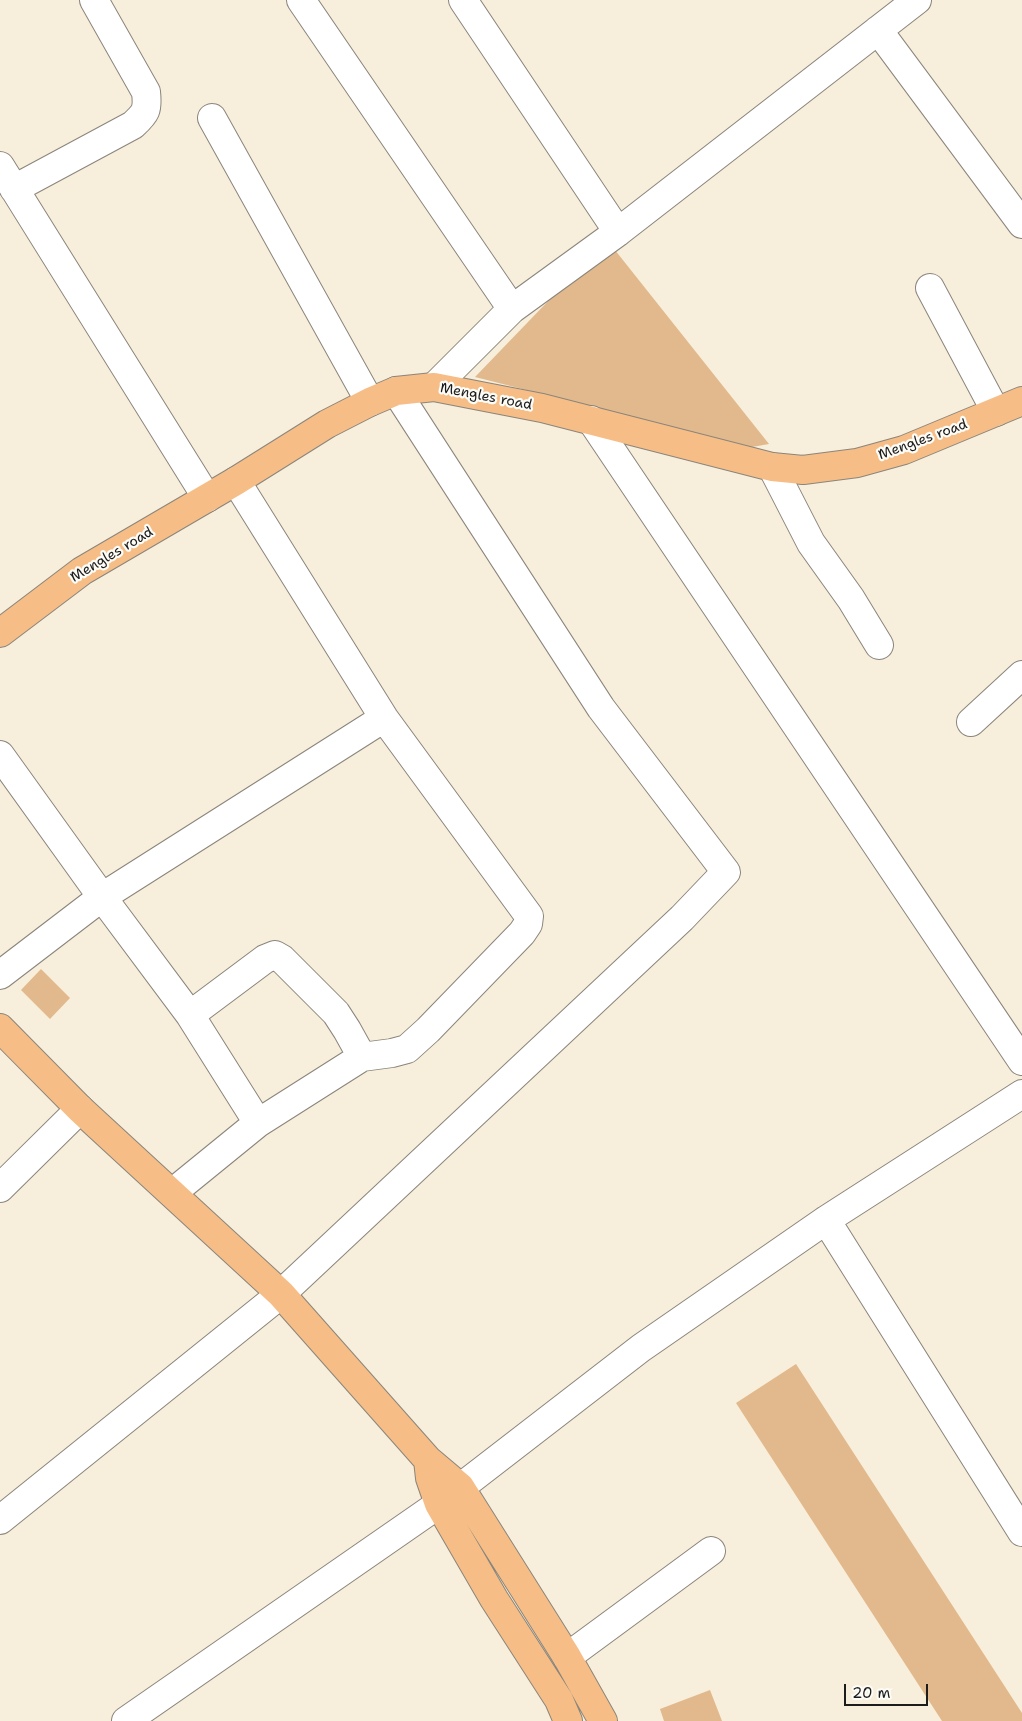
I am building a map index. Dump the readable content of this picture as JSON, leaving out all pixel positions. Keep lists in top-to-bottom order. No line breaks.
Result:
{"streets":{"main road":["Mengles road"]},"scale_bar":"20 m"}
